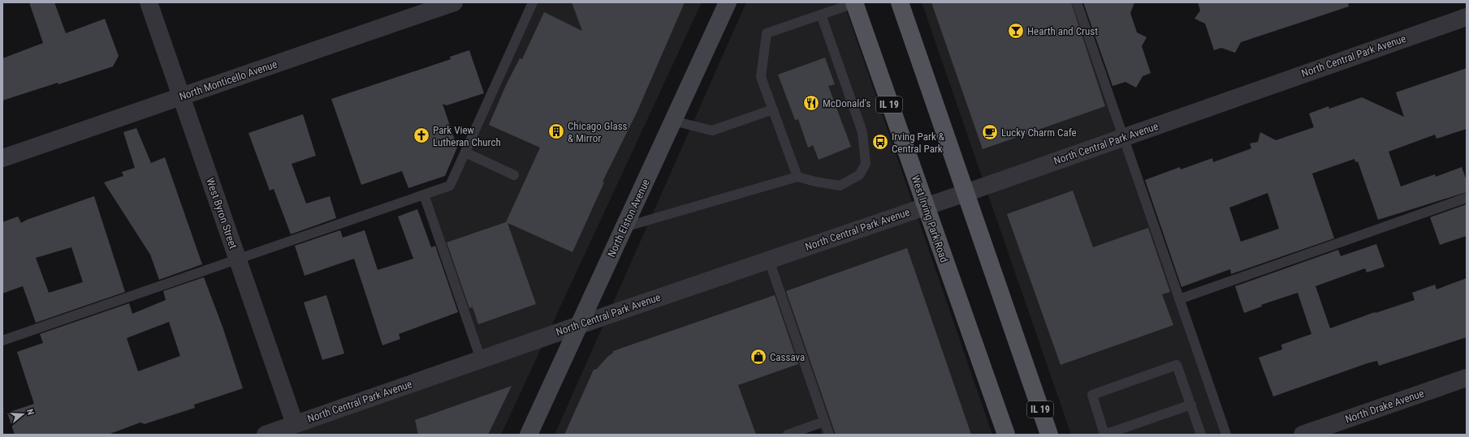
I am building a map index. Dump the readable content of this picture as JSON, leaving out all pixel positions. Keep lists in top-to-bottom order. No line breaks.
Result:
{"streets":{"main road":["IL 19","North Elston Avenue","West Irving Park Road"],"street":["North Central Park Avenue","North Monticello Avenue","West Byron Street","North Drake Avenue"]},"crossings":[["North Central Park Avenue","IL 19"],["North Central Park Avenue","West Byron Street"],["North Central Park Avenue","North Elston Avenue"],["North Central Park Avenue","West Irving Park Road"],["North Monticello Avenue","West Byron Street"]],"places":{"bar":["Hearth and Crust"],"restaurant":["McDonald's"],"building":["Chicago Glass & Mirror"],"cafe":["Lucky Charm Cafe"],"church":["Park View Lutheran Church"],"bus stop":["Irving Park & Central Park"],"shop":["Cassava"]},"north":"right"}
